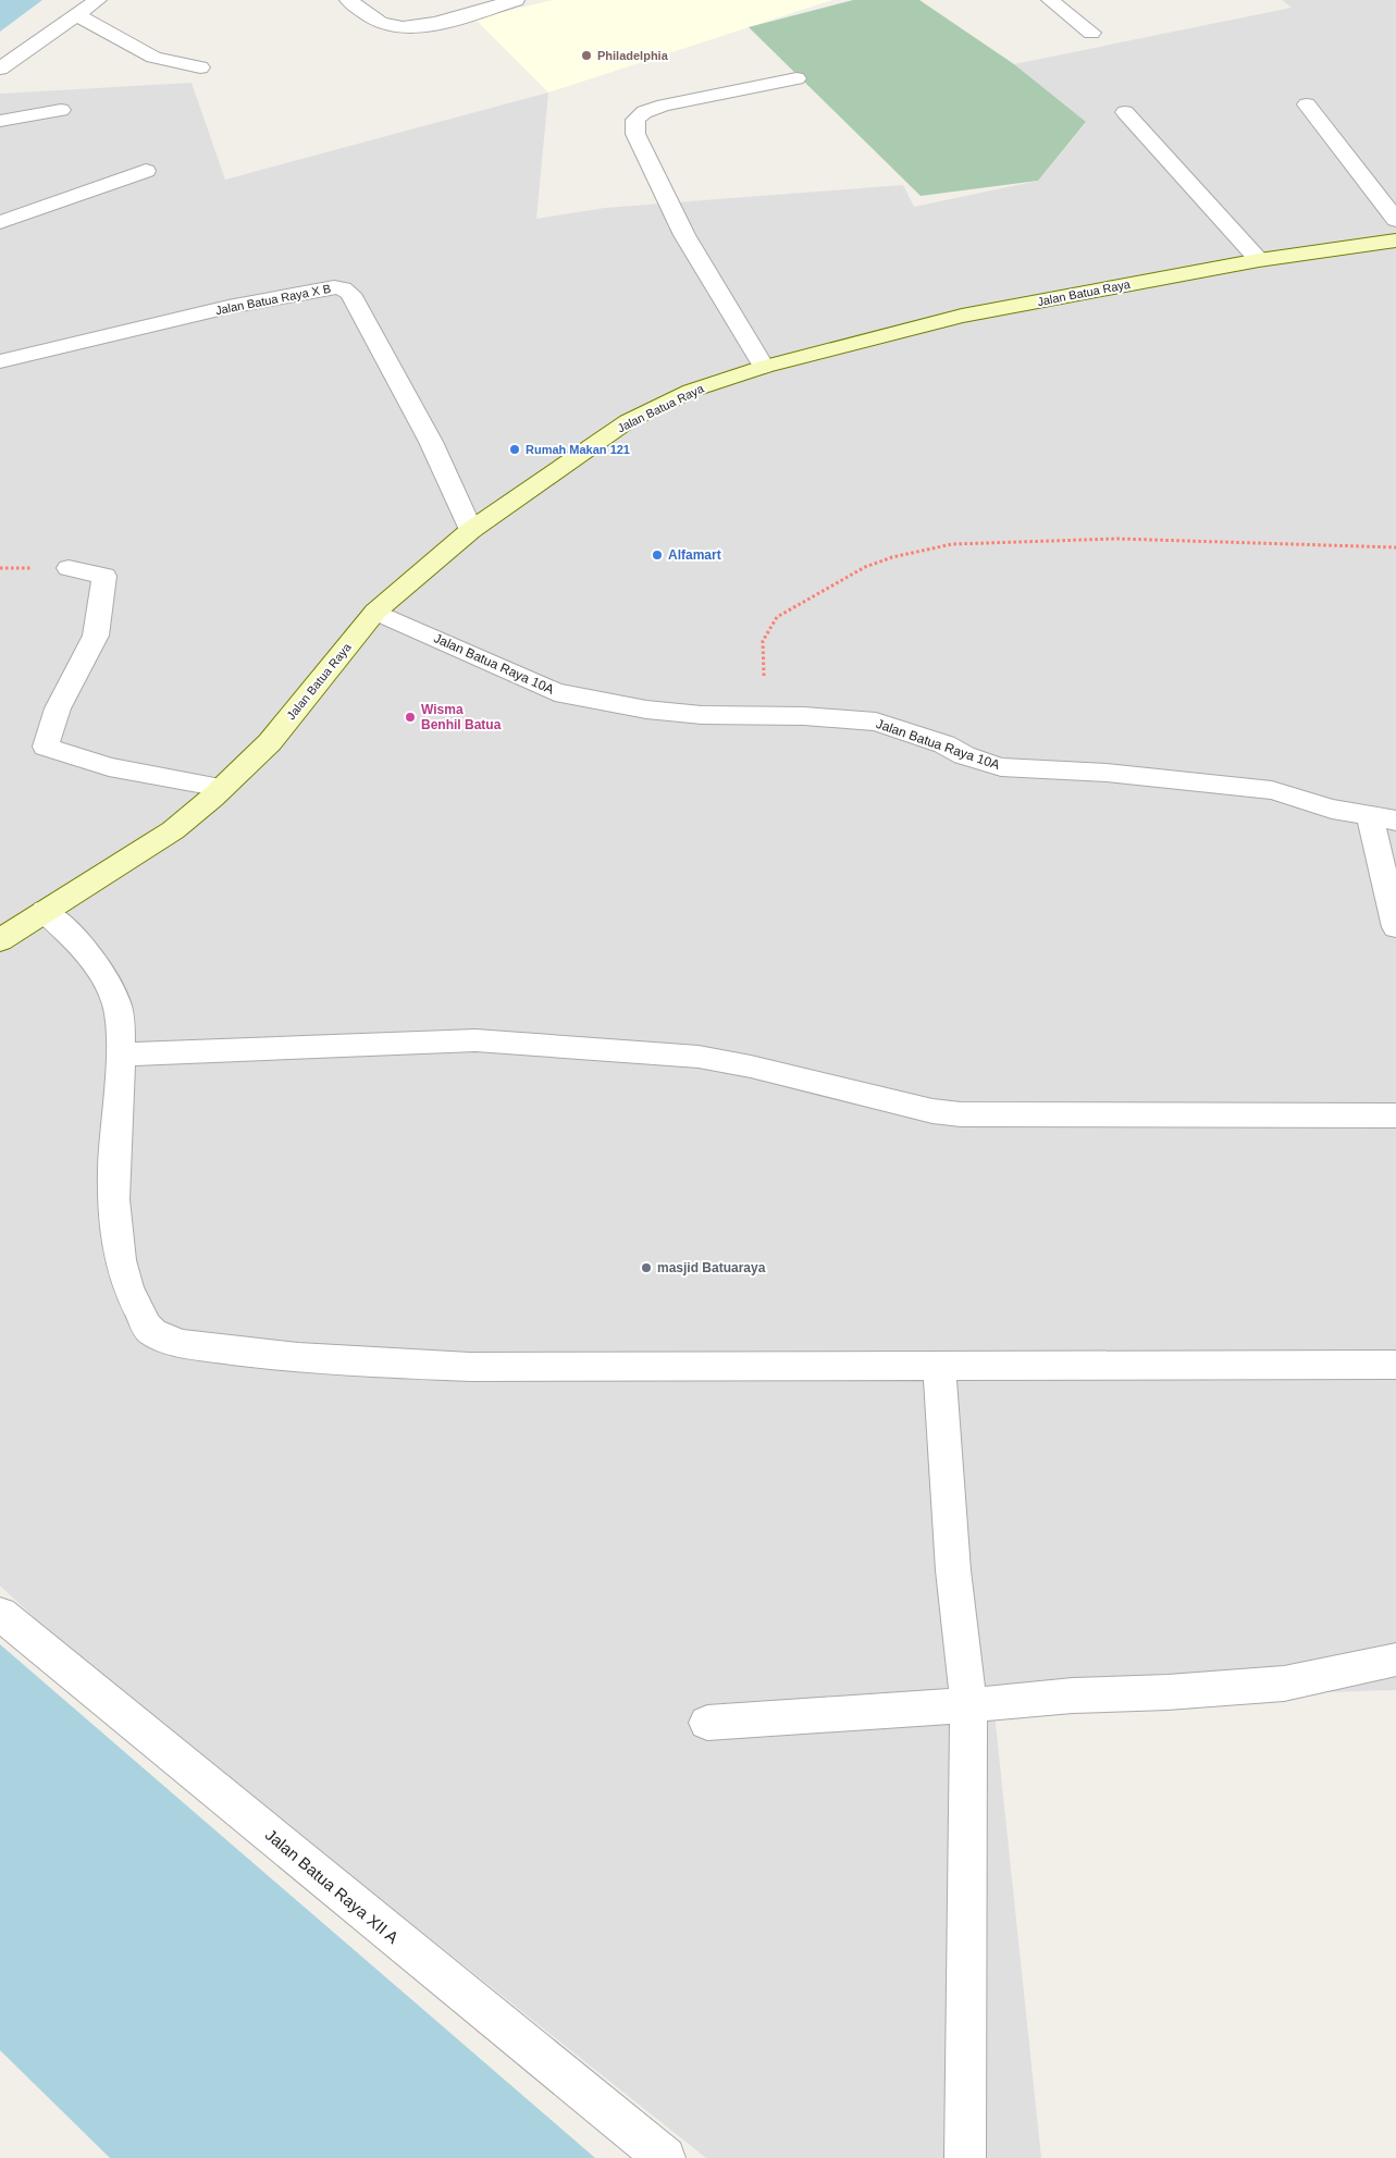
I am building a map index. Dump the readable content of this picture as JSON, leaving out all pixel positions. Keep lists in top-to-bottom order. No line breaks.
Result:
{"streets":{"main road":["Jalan Batua Raya"],"street":["Jalan Batua Raya X B","Jalan Batua Raya 10A","Jalan Batua Raya XII A"]},"crossings":[["Jalan Batua Raya","Jalan Batua Raya X B"],["Jalan Batua Raya","Jalan Batua Raya 10A"]],"places":["Philadelphia","Rumah Makan 121","Alfamart","Wisma Benhil Batua","masjid Batuaraya"]}
